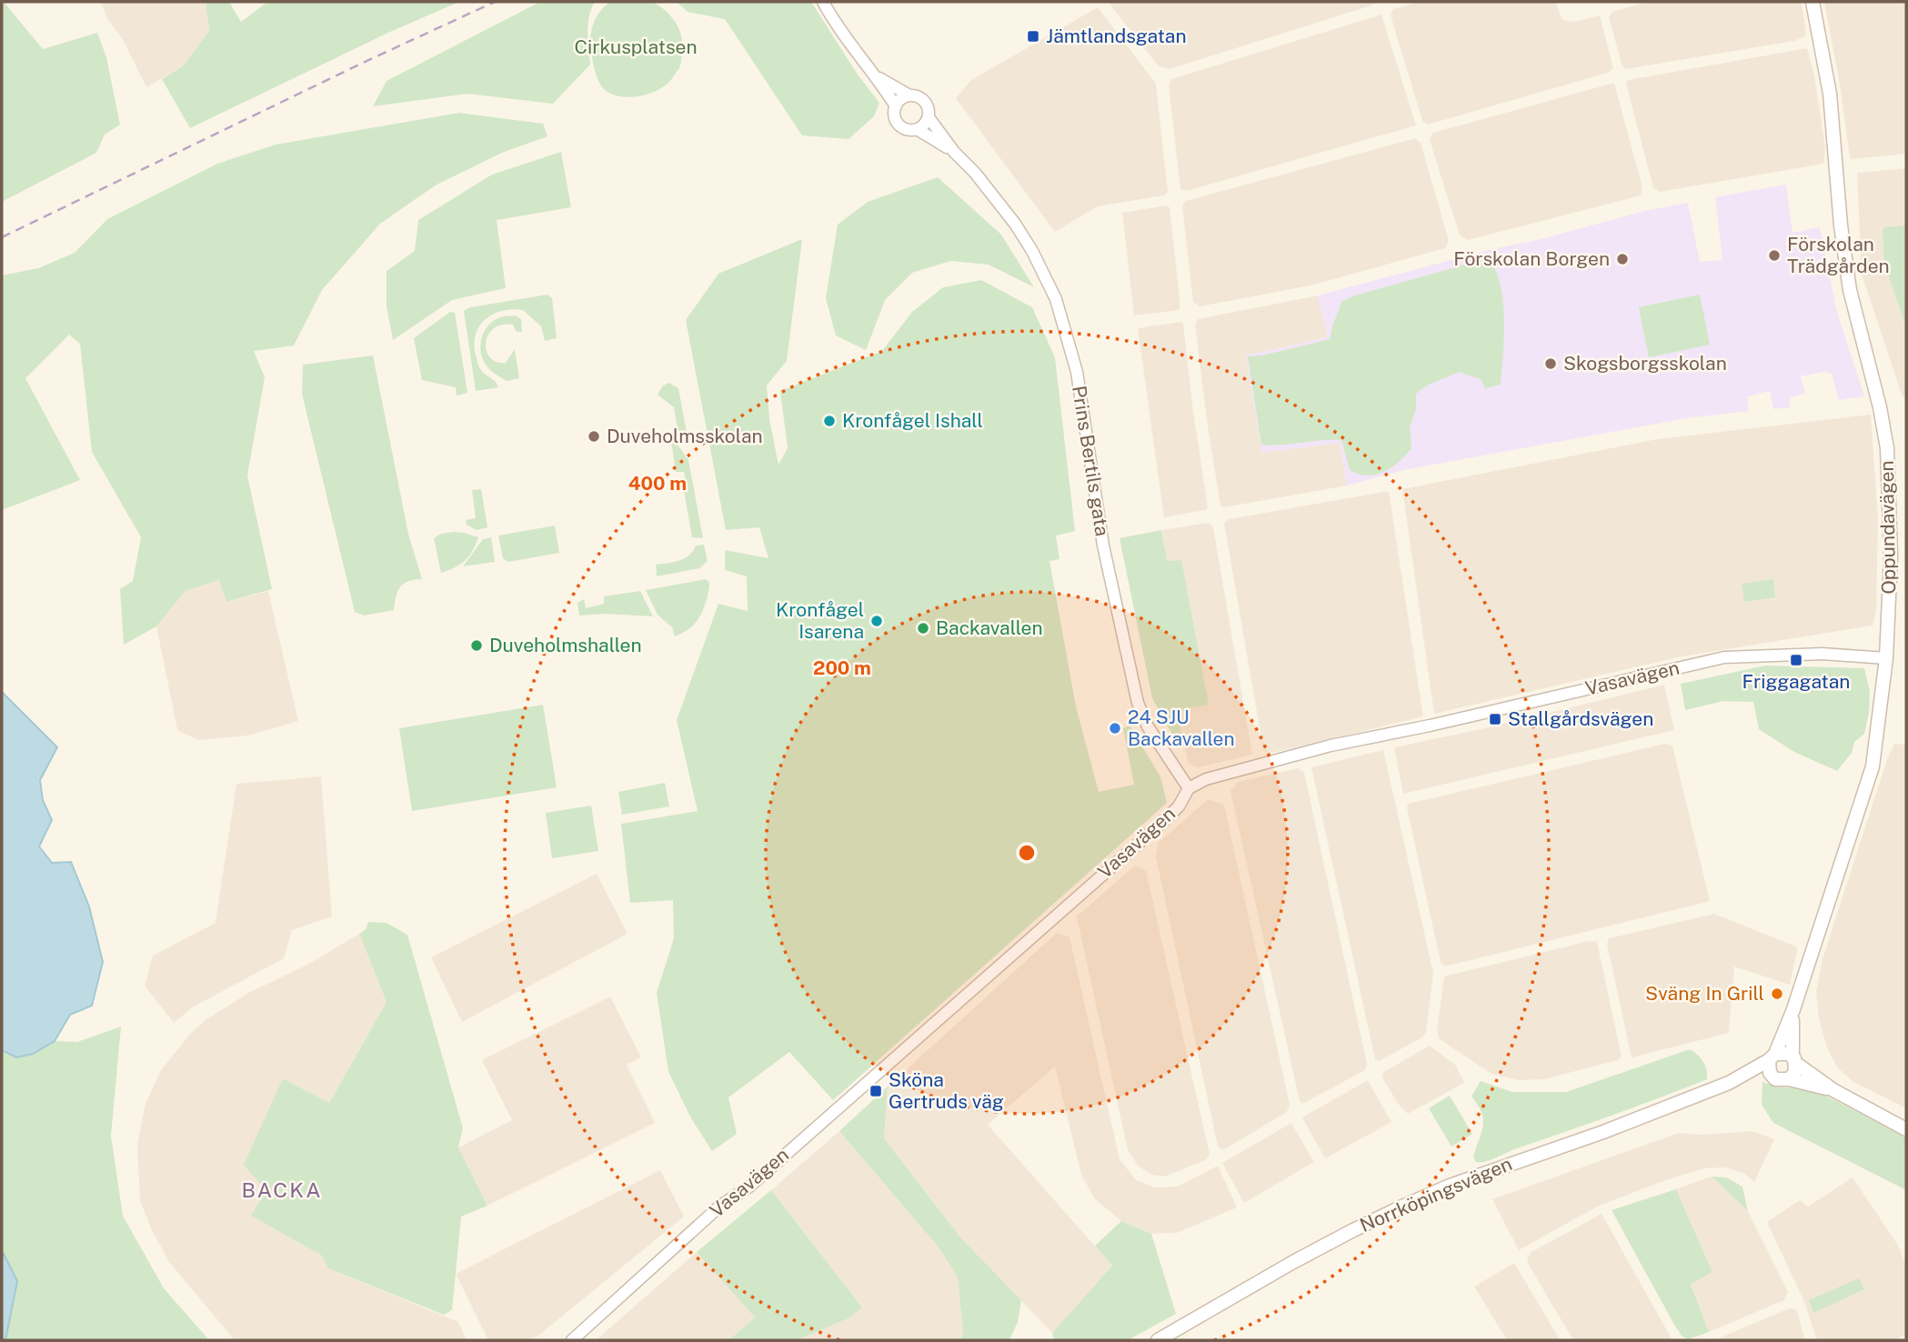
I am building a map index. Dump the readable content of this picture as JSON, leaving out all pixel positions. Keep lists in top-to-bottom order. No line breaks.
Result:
{"streets":{"main road":["Oppundavägen","Norrköpingsvägen"],"street":["Prins Bertils gata","Vasavägen"]},"crossings":[["Prins Bertils gata","Vasavägen"],["Oppundavägen","Vasavägen"],["Oppundavägen","Norrköpingsvägen"]],"districts":["BACKA"],"parks":["Cirkusplatsen"],"places":{"transit":["Jämtlandsgatan","Friggagatan","Stallgårdsvägen","Sköna Gertruds väg"],"other":["Förskolan Trädgården","Förskolan Borgen","Skogsborgsskolan","Kronfågel Ishall","Duveholmsskolan","Kronfågel Isarena","Backavallen","Duveholmshallen","24 SJU Backavallen","Sväng In Grill"]},"rings":["400 m","200 m"]}
